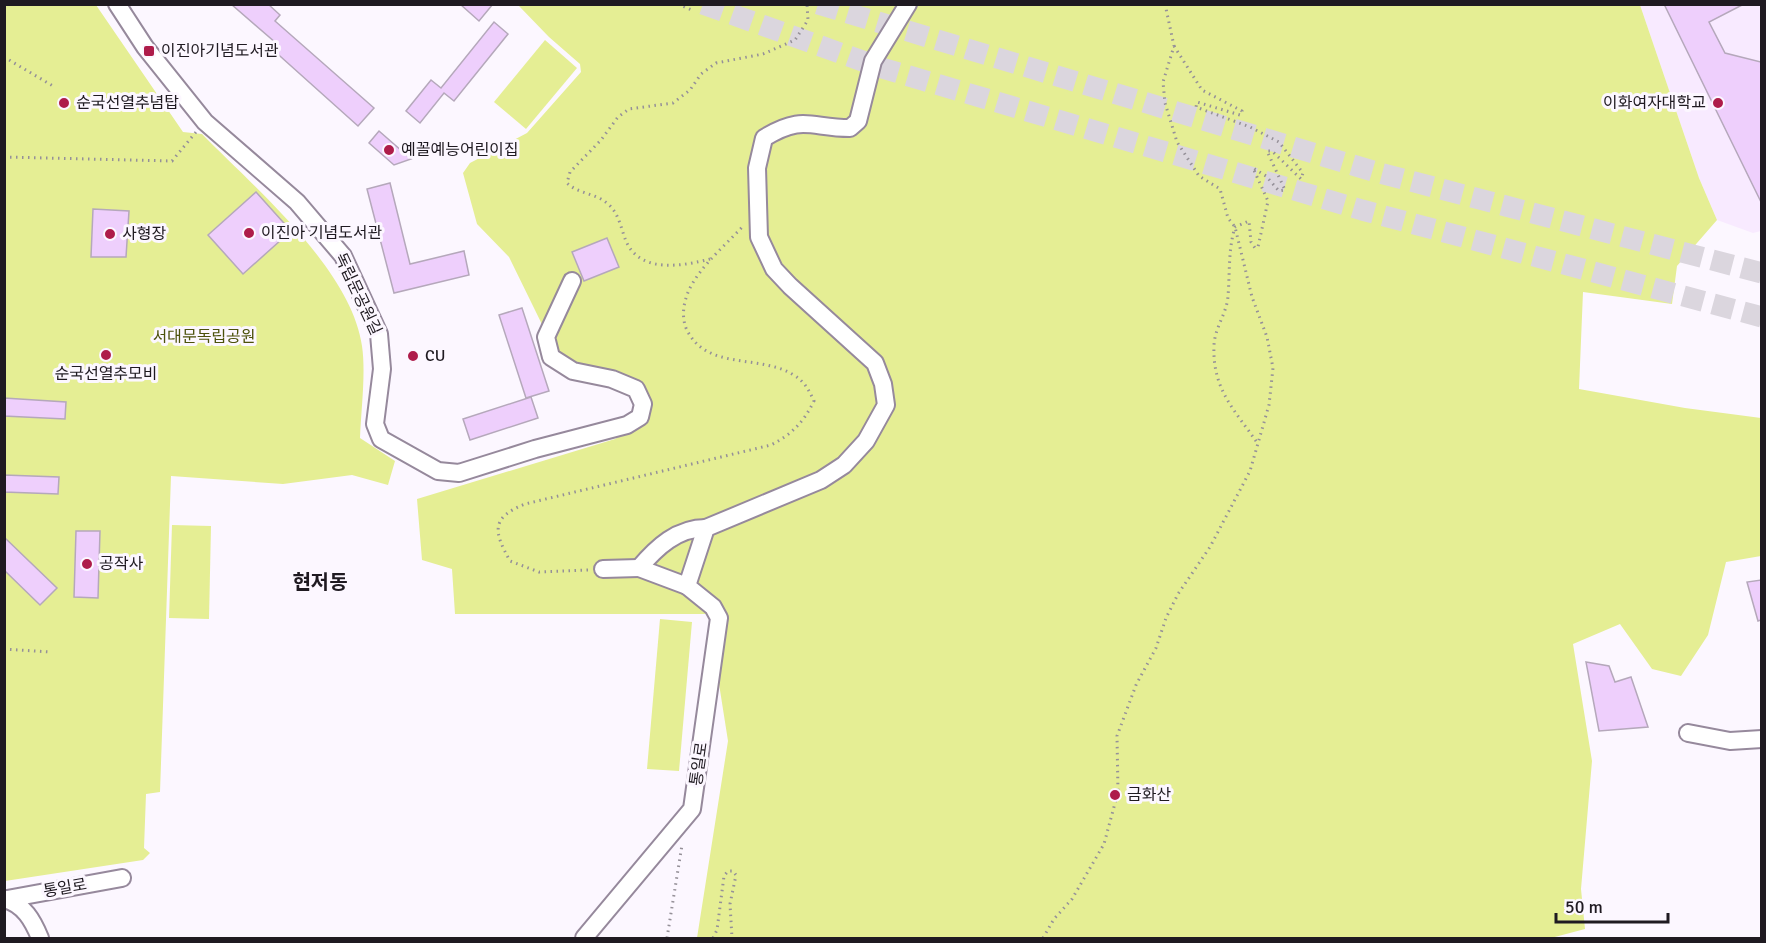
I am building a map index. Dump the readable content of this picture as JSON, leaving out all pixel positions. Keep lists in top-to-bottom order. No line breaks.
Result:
{"streets":{"street":["독립문공원길","통일로"]},"districts":["현저동"],"parks":["서대문독립공원"],"places":{"transit":["이진아기념도서관"],"other":["순국선열추념탑","이화여자대학교","예꼴예능어린이집","이진아 기념도서관","사형장","순국선열추모비","CU","공작사","금화산"]},"scale_bar":"50 m"}
